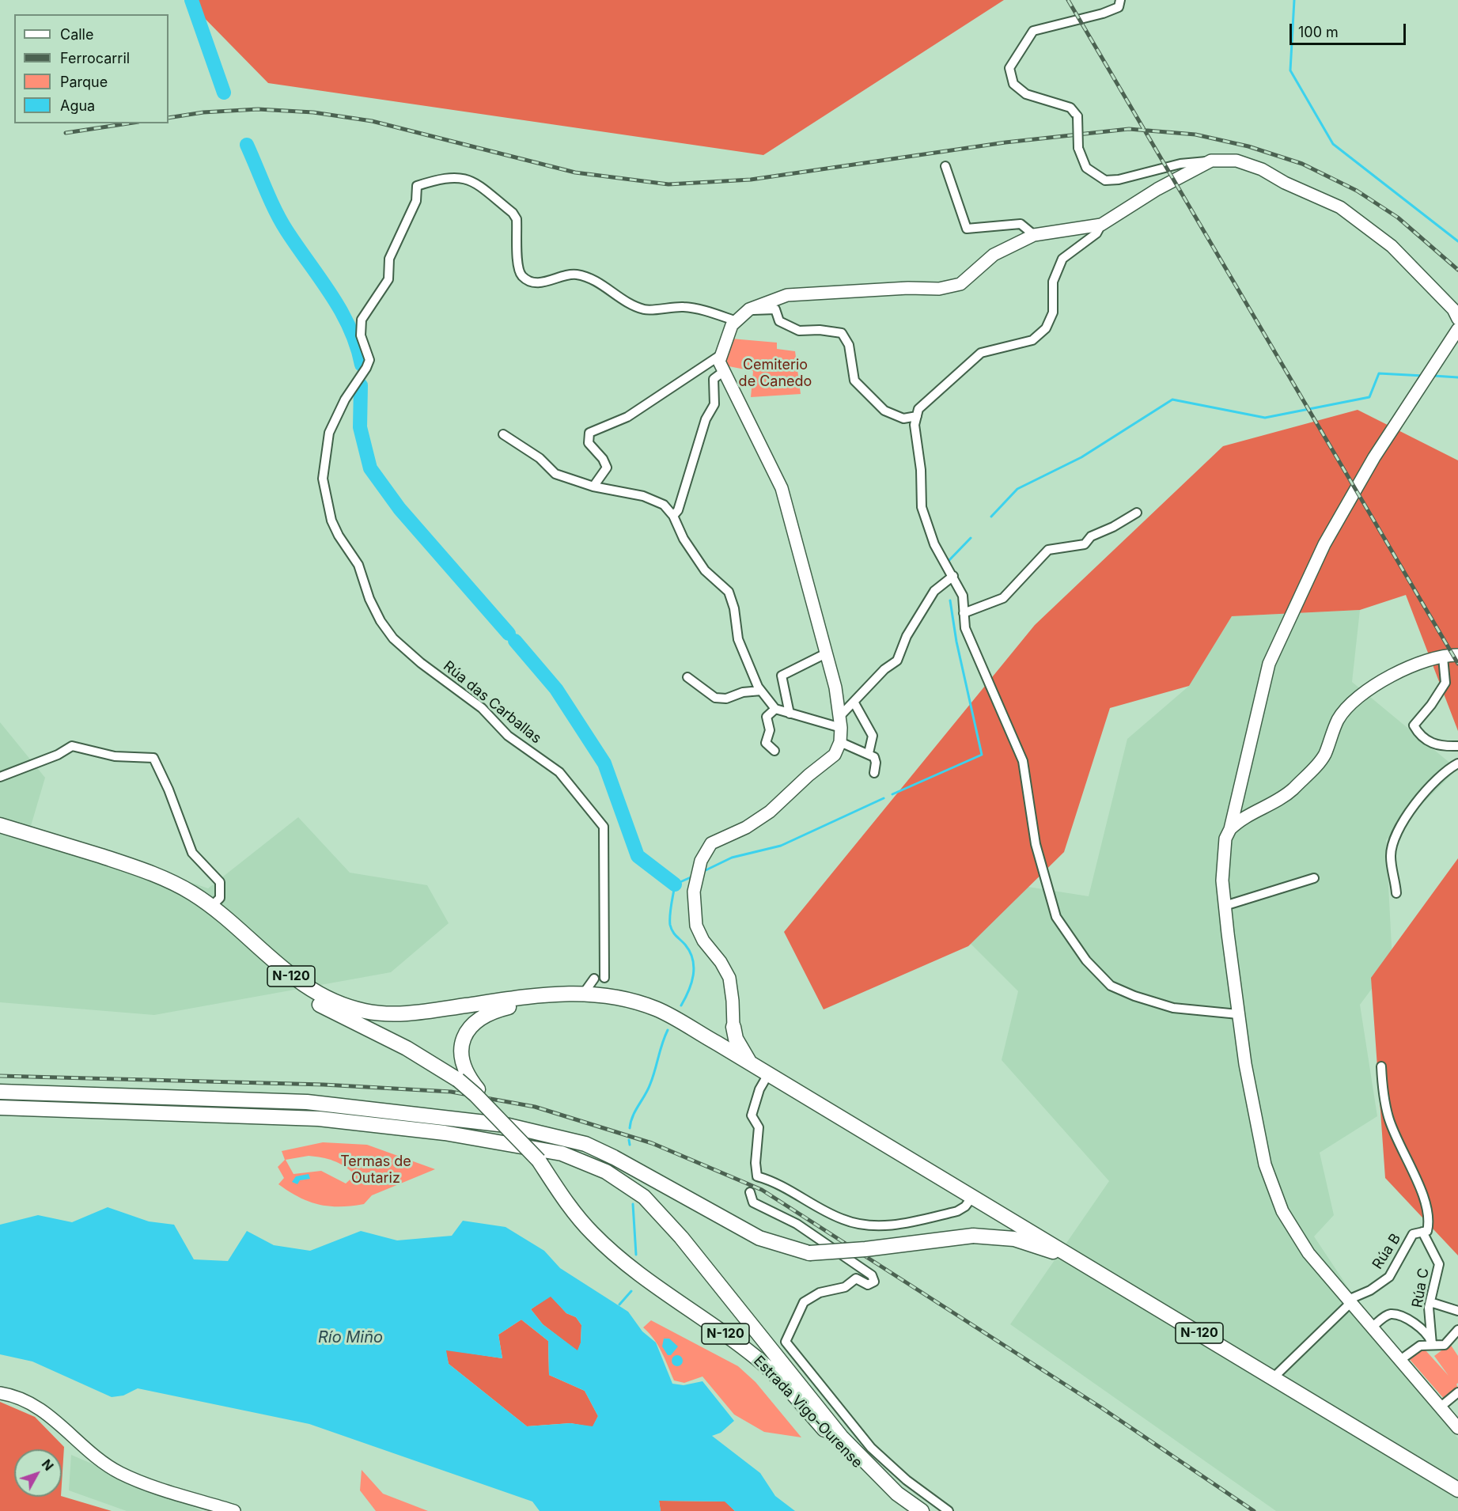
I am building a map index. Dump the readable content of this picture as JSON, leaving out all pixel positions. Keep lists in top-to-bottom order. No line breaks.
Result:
{"streets":{"highway":["N-120","Estrada Vigo-Ourense"],"street":["Rúa das Carballas","Rúa B","Rúa C"]},"crossings":[["N-120","Estrada Vigo-Ourense"],["Rúa B","Rúa C"]],"water":["Río Miño"],"parks":["Cemiterio de Canedo","Termas de Outariz"],"legend":["Calle","Ferrocarril","Parque","Agua"],"scale_bar":"100 m","north":"top right"}
